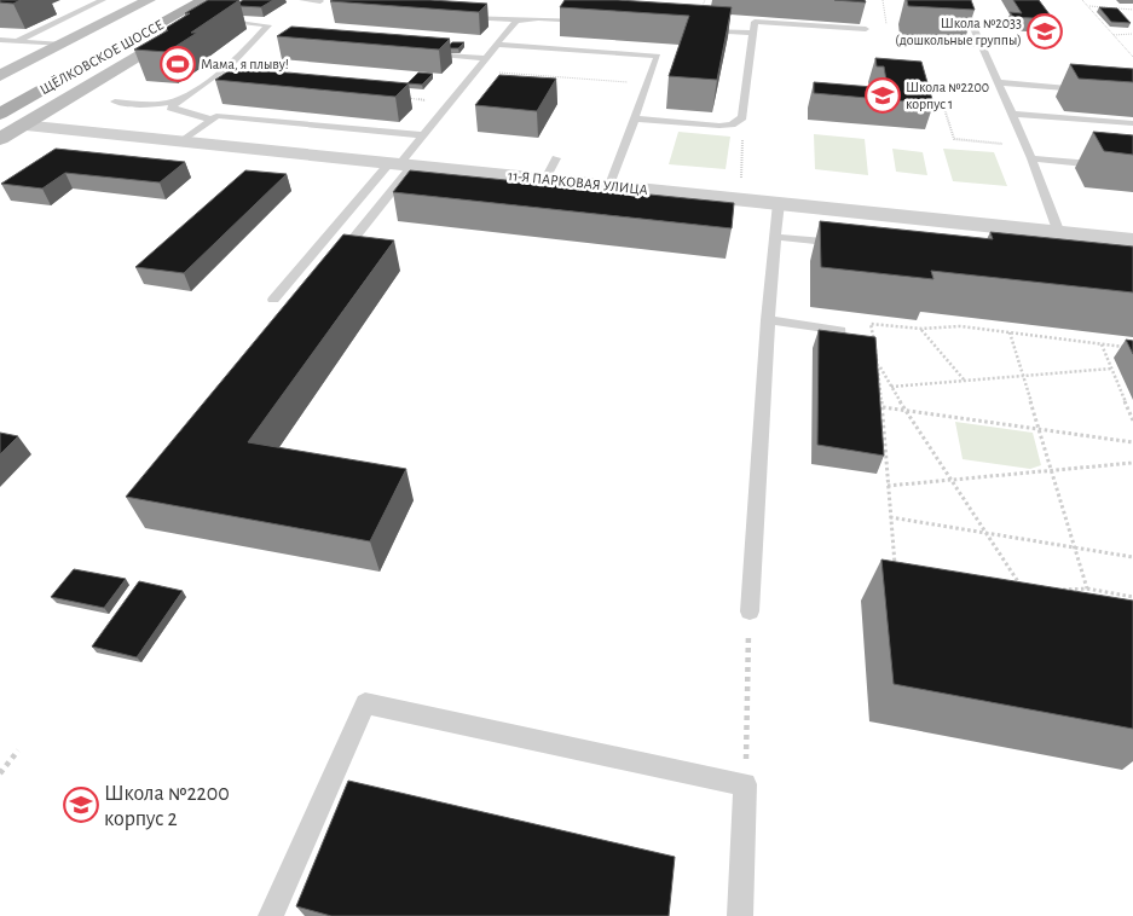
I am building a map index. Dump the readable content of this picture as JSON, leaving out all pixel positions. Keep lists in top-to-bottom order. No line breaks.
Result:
{"streets":{"main road":["ЩЁЛКОВСКОЕ ШОССЕ"],"street":["11-Я ПАРКОВАЯ УЛИЦА"]},"places":{"school or university":["Школа №2033 (дошкольные группы)","Школа №2200 корпус 1","Школа №2200 корпус 2"],"sports":["Мама, я плыву!"]}}
